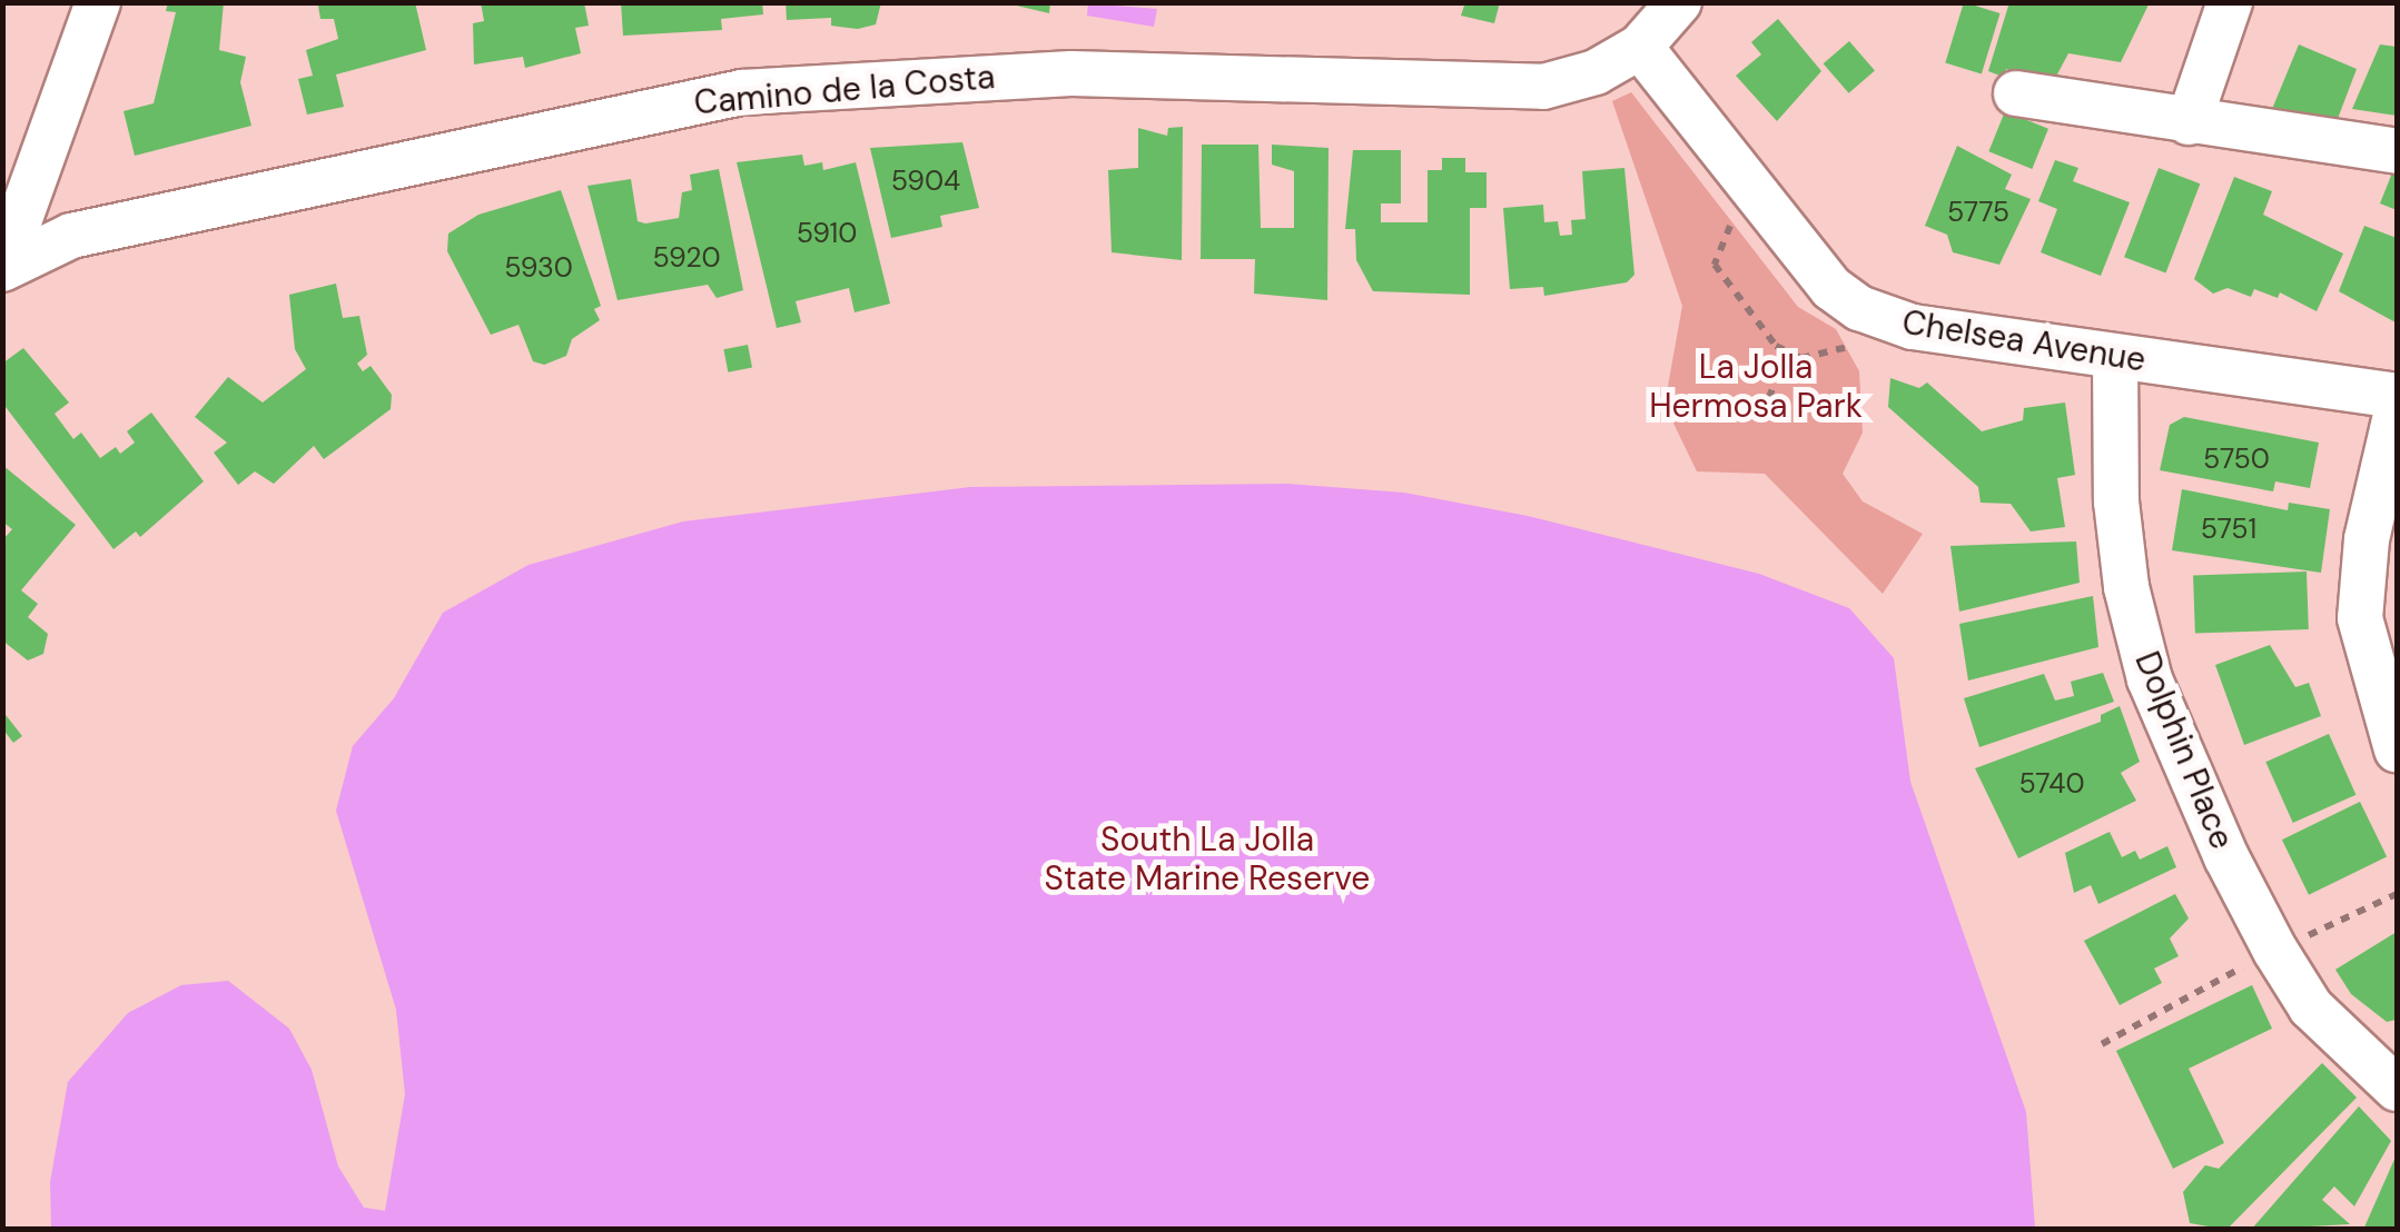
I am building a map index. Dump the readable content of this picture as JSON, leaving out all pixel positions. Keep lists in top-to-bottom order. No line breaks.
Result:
{"streets":{"street":["Camino de la Costa","Chelsea Avenue","Dolphin Place"]},"crossings":[["Camino de la Costa","Chelsea Avenue"],["Chelsea Avenue","Dolphin Place"]],"parks":["La Jolla Hermosa Park","South La Jolla State Marine Reserve"],"house_numbers":["5904","5775","5910","5920","5930","5750","5751","5740"]}
